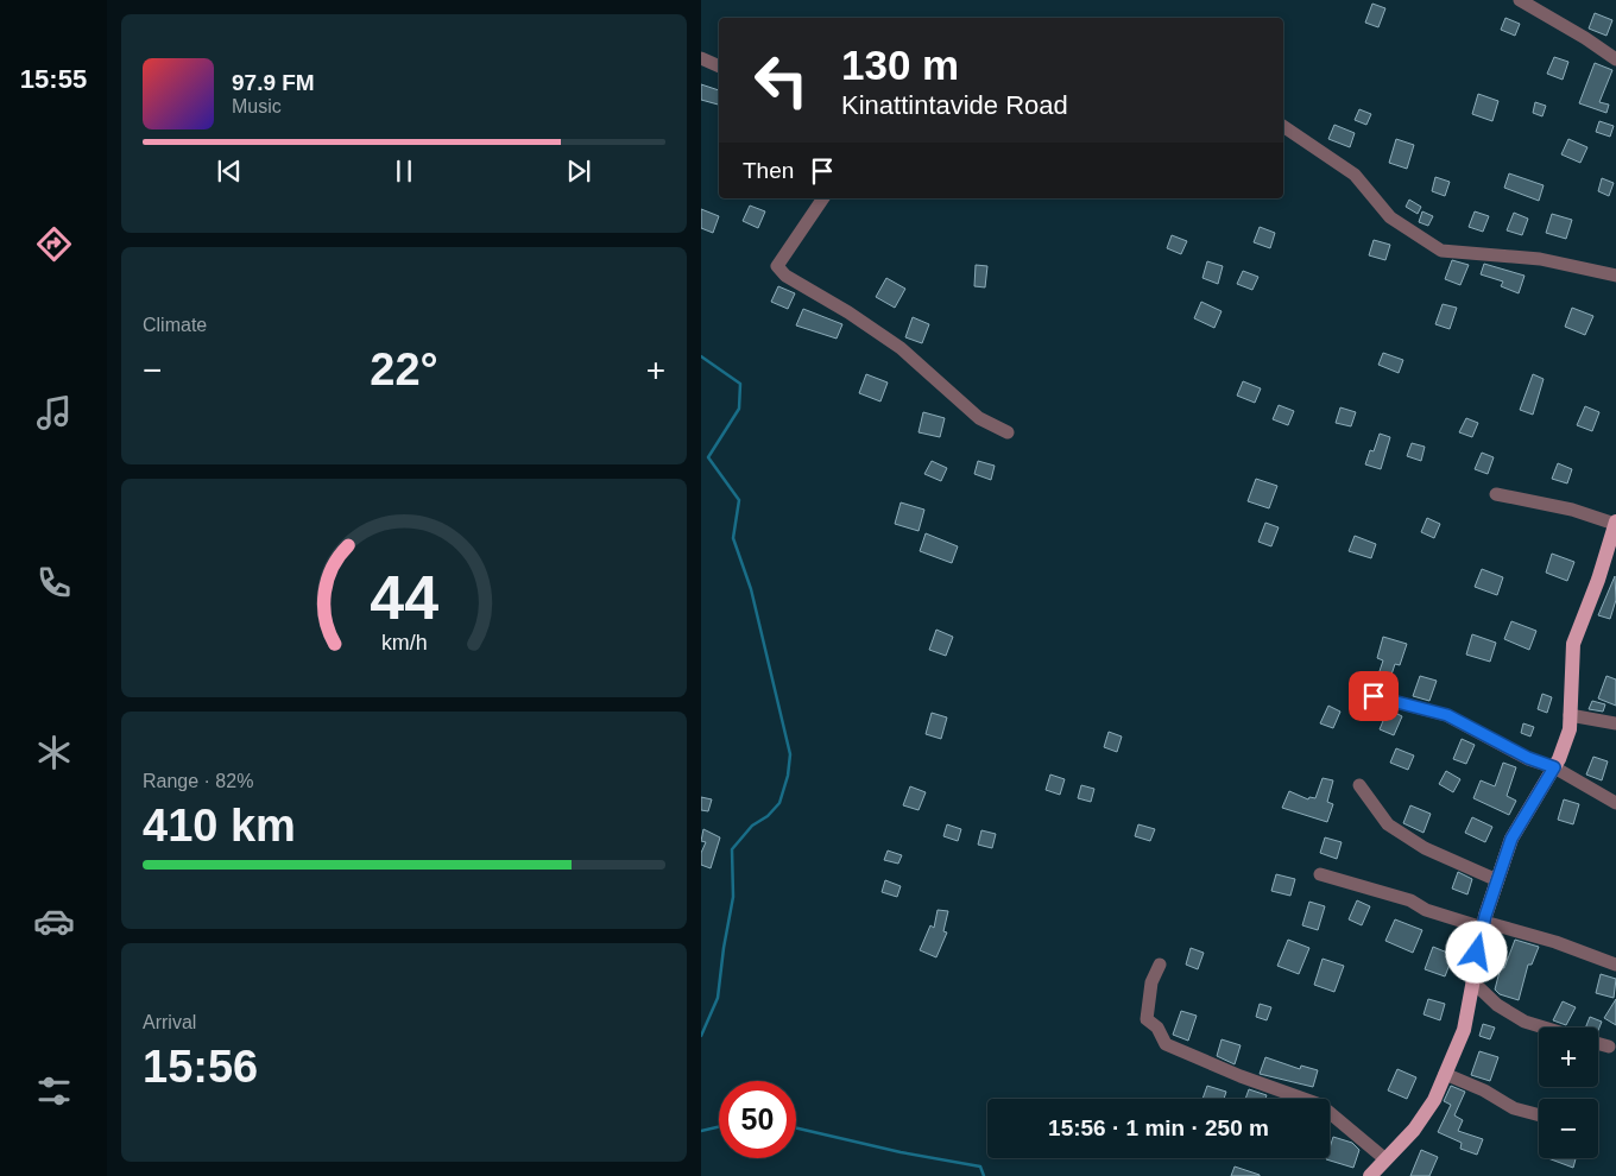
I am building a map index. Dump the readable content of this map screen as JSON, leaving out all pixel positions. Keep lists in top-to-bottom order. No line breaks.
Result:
{"page":{"tabs":"15:55","turn":["130 m","Kinattintavide Road"],"song":["97.9 FM","Music"],"then":"Then","tile":["Climate",["Range · 82%","410 km"],["Arrival","15:56"]],"heat":["−","22°","+"],"map_buttons":["+","−"],"limit":"50","trip":"15:56 · 1 min · 250 m","gauge":["44","km/h"]}}
